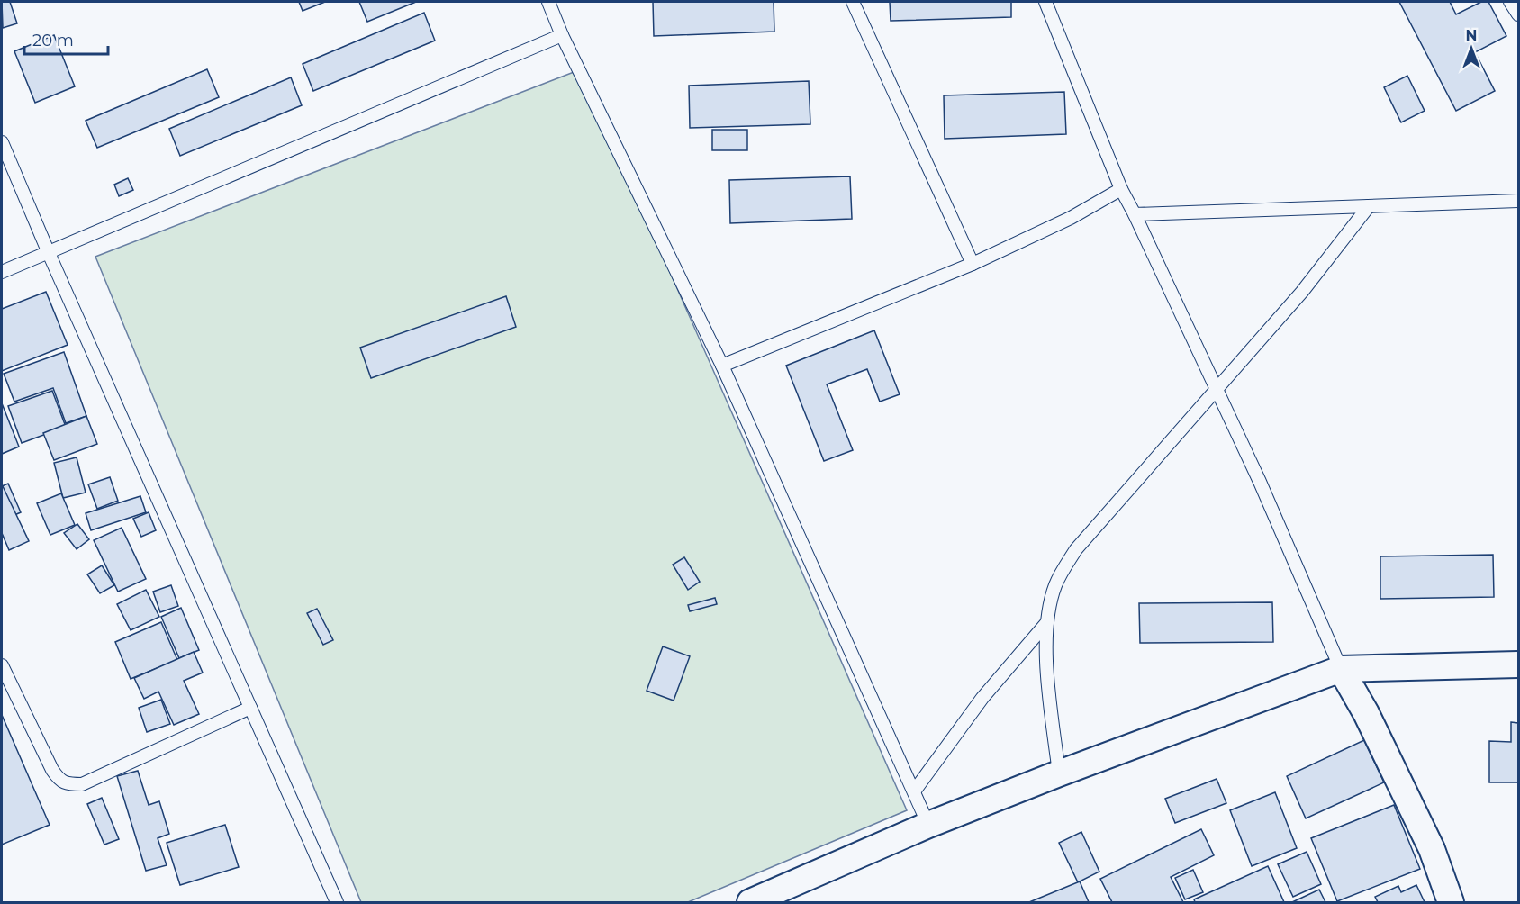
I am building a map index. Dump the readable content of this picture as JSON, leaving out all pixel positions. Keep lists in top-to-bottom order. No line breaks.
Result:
{"scale_bar":"20 m","north":"top"}
